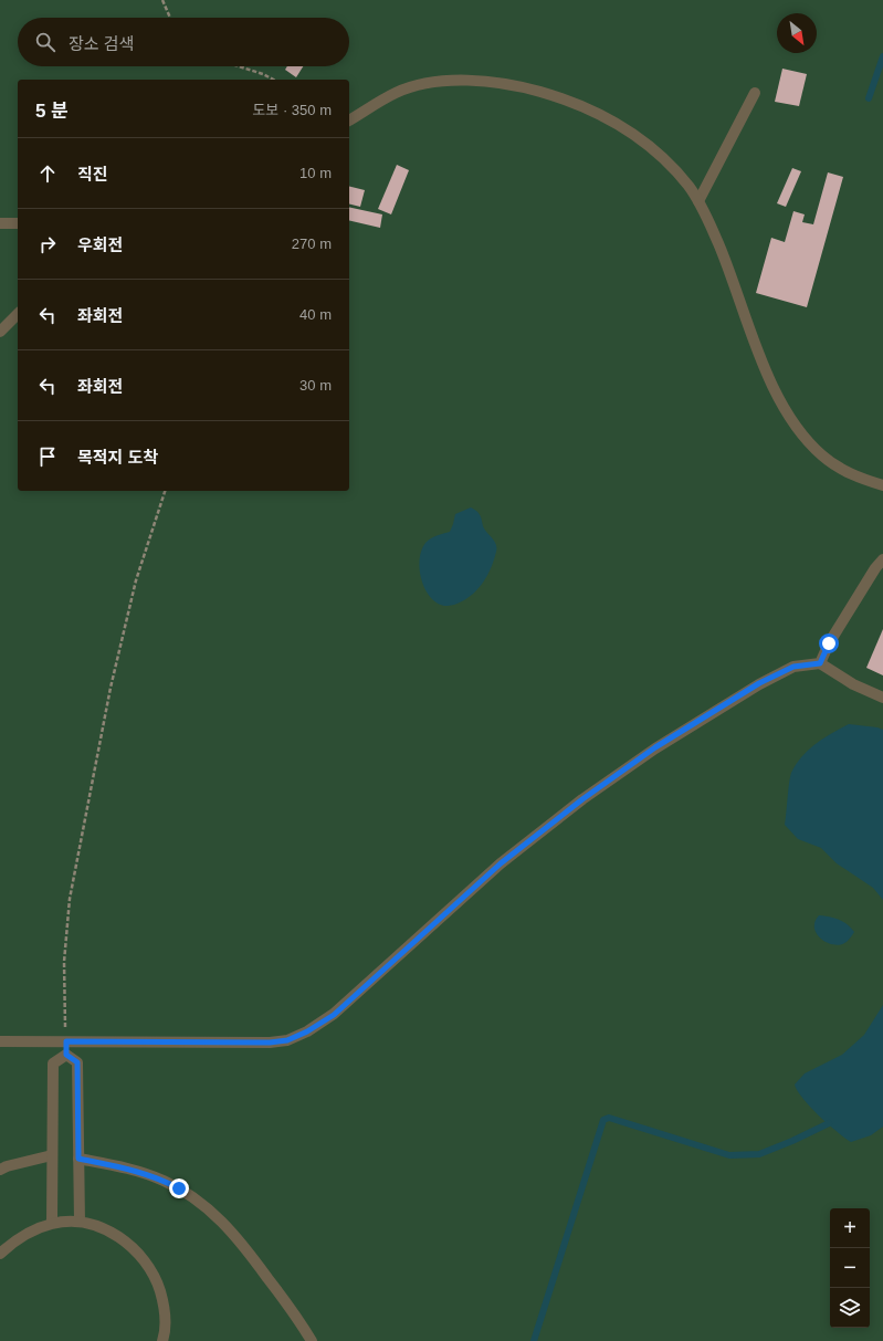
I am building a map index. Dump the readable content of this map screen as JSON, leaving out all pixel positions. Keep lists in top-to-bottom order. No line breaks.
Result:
{"north":"bottom right","page":{"search":"장소 검색","heading":["5 분","도보 · 350 m"],"list":[["직진","10 m"],["우회전","270 m"],["좌회전","40 m"],["좌회전","30 m"],"목적지 도착"],"map_buttons":["+","−"]}}
